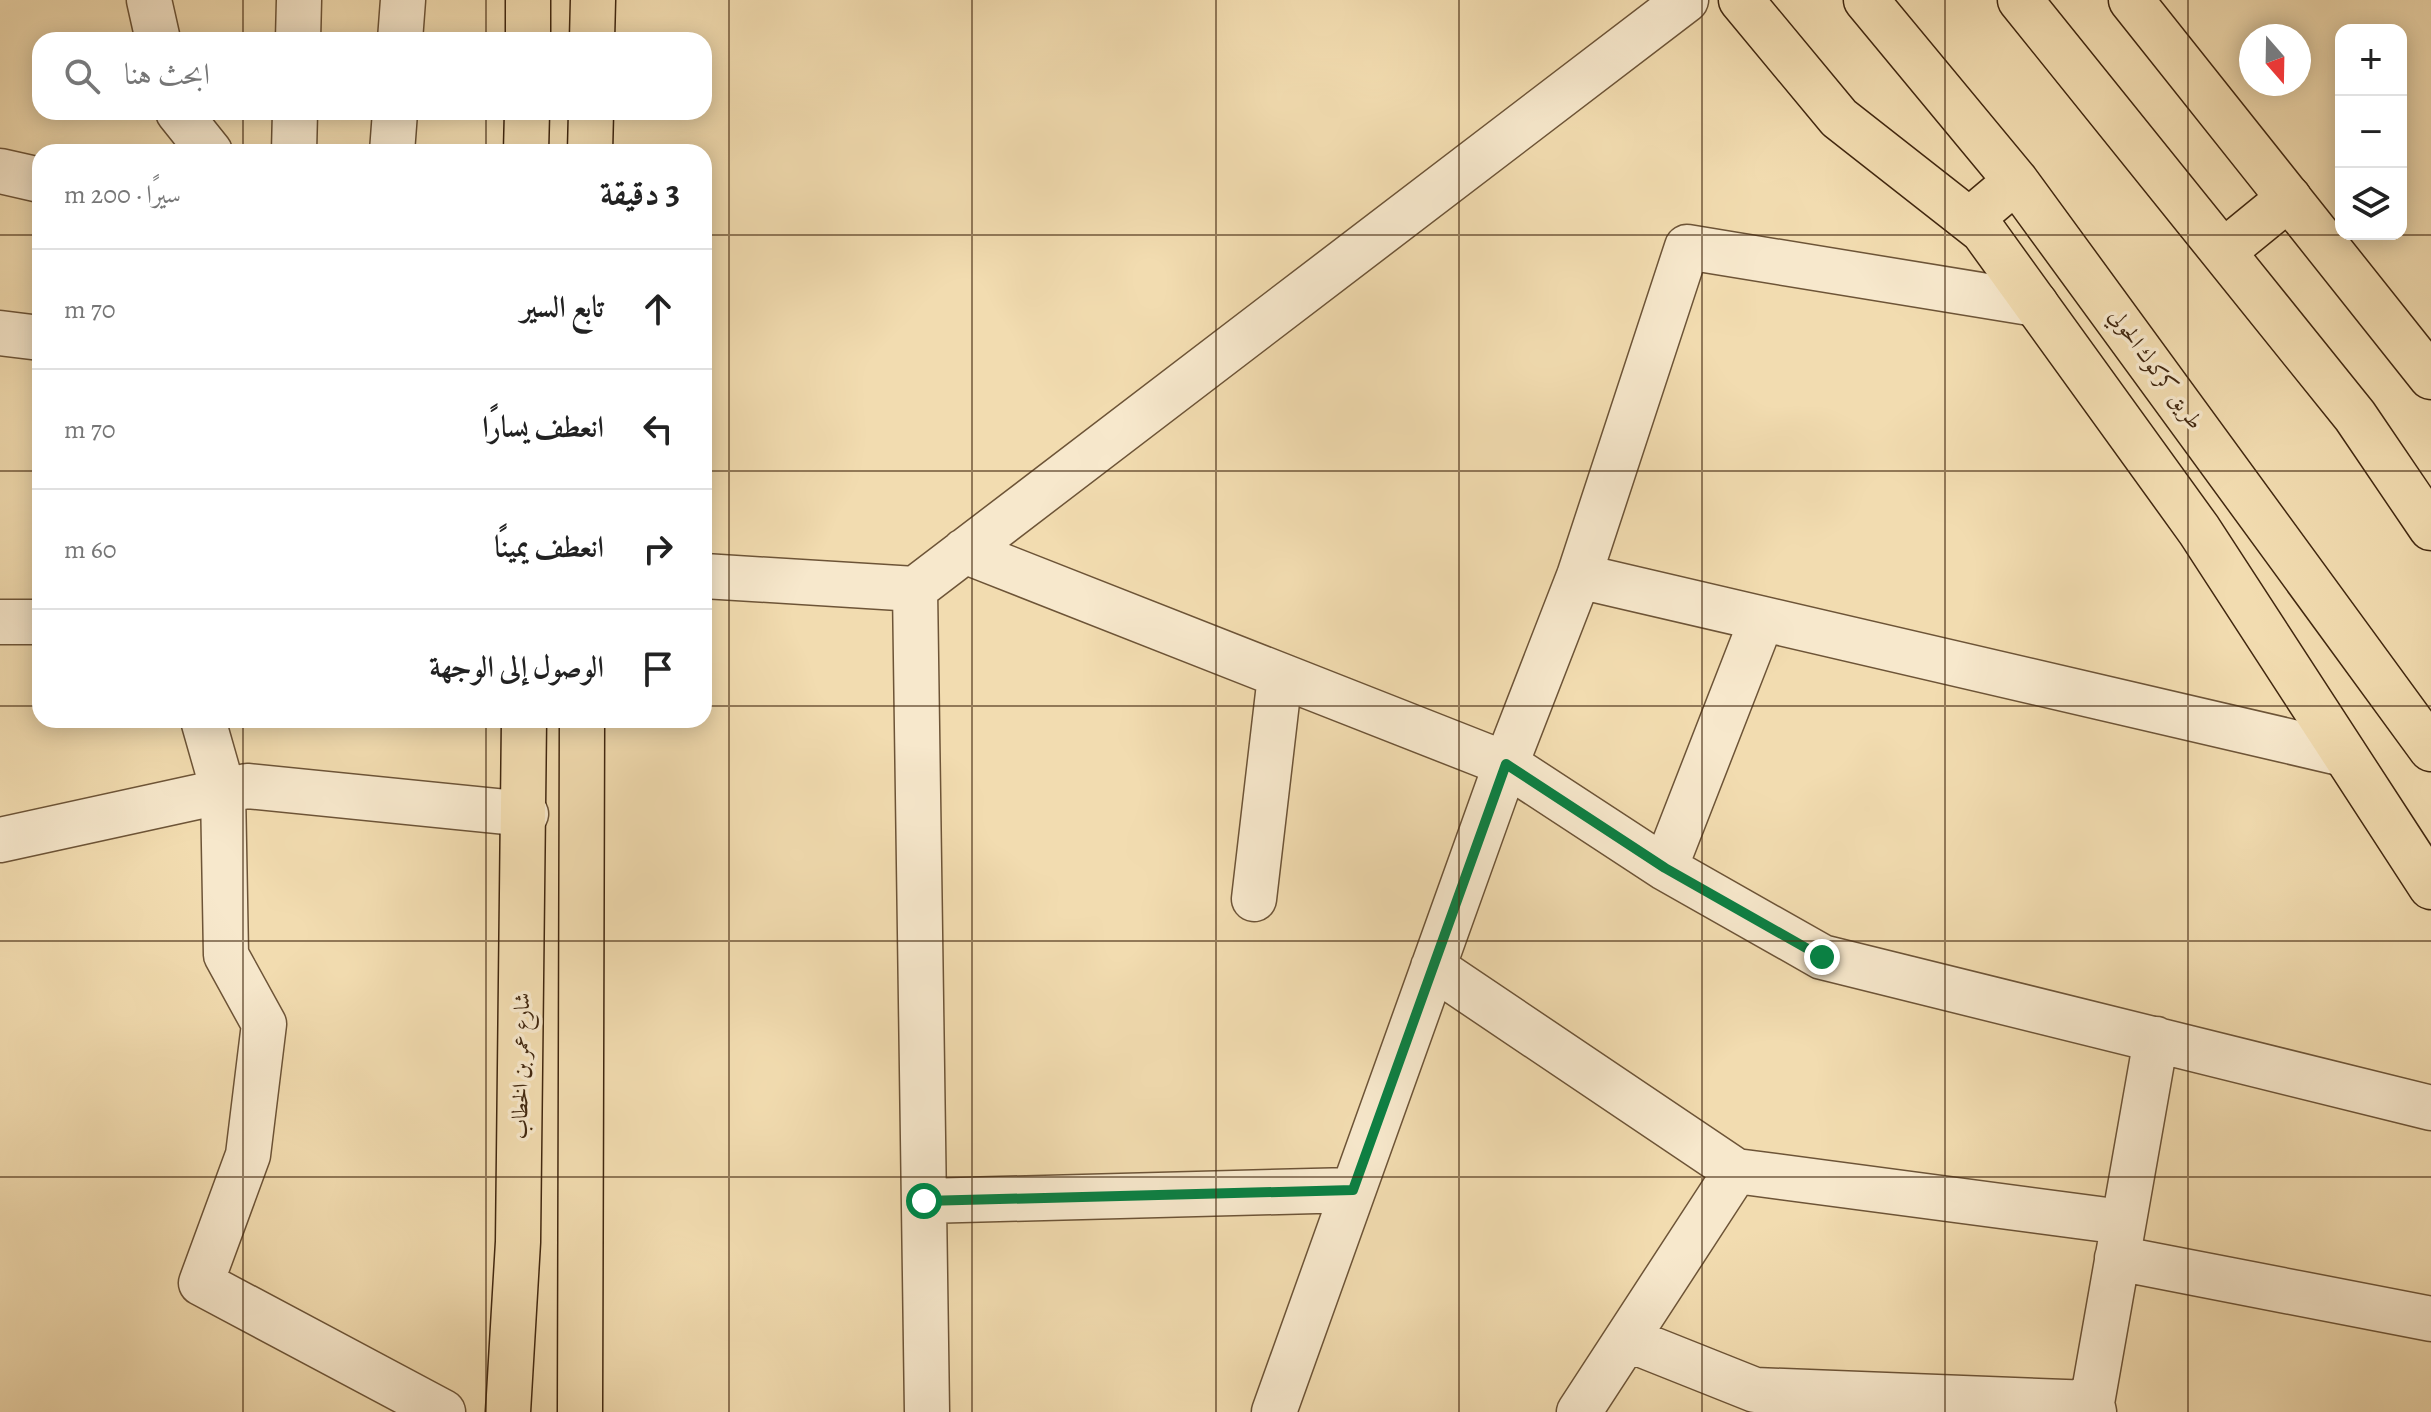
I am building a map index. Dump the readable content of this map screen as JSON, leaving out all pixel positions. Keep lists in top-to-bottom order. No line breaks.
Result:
{"streets":{"main road":["طريق كركوك الحولي","شارع عمر بن الخطاب"]},"north":"bottom","page":{"map_buttons":["+","−"],"search":"ابحث هنا","heading":["3 دقيقة","سيرًا · 200 m"],"list":[["تابع السير","70 m"],["انعطف يسارًا","70 m"],["انعطف يمينًا","60 m"],"الوصول إلى الوجهة"]}}
